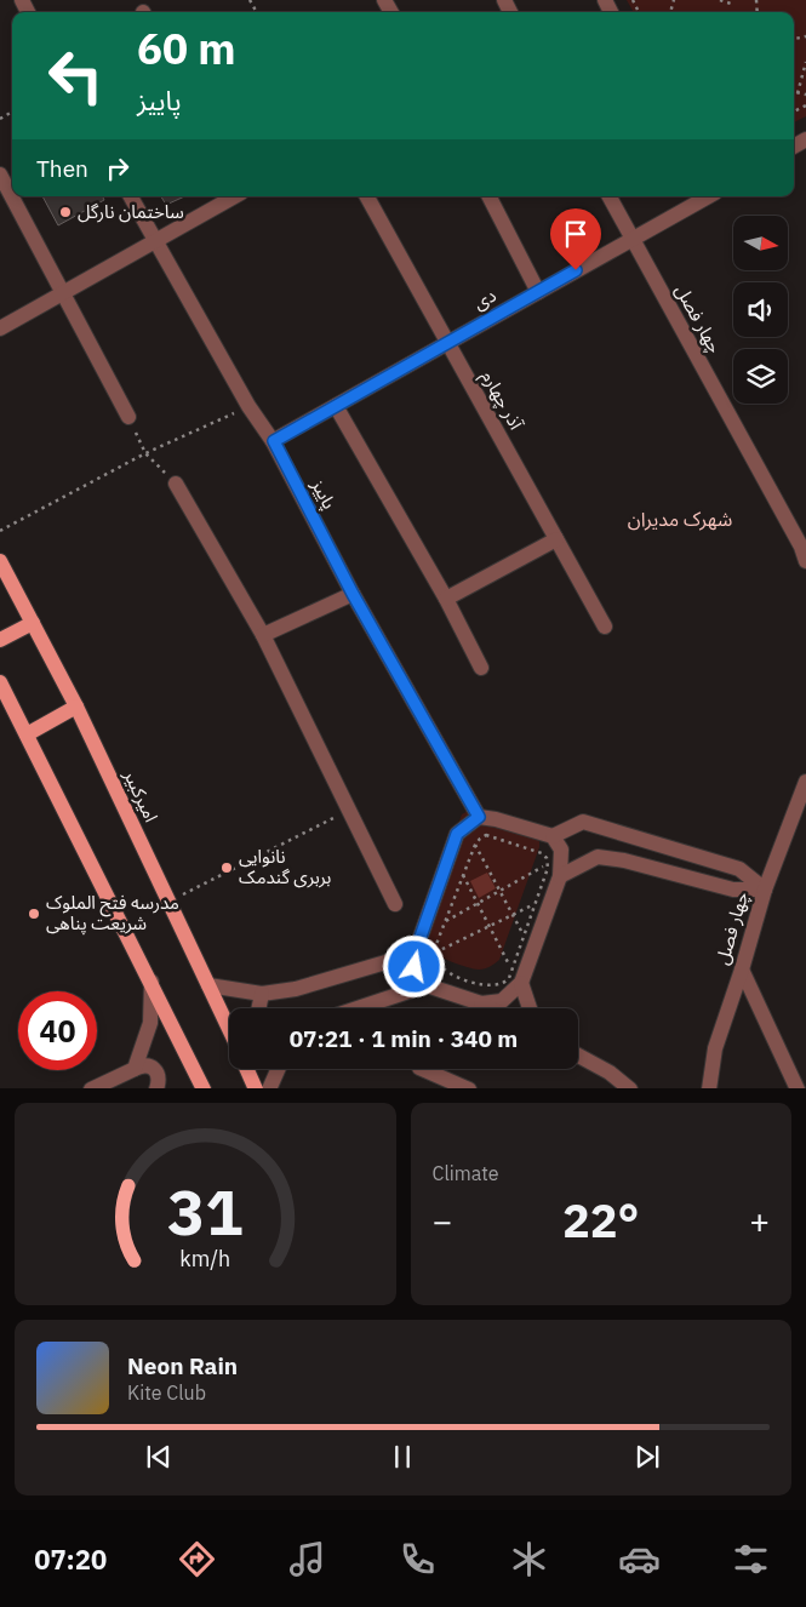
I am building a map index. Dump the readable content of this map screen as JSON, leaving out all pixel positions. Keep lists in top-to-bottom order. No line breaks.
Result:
{"streets":{"main road":["امیرکبیر"],"street":["دی","چهار فصل","آذر چهارم","پاییز"]},"crossings":[["دی","چهار فصل"],["دی","آذر چهارم"],["دی","پاییز"]],"districts":["شهرک مدیران"],"places":["ساختمان نارگل","نانوایی بربری گندمک","مدرسه فتح الملوک شریعت پناهی"],"north":"right","page":{"turn":["60 m","پاییز"],"then":"Then","limit":"40","trip":"07:21 · 1 min · 340 m","tile":"Climate","heat":["−","22°","+"],"song":["Neon Rain","Kite Club"],"tabs":"07:20","gauge":["31","km/h"]}}
